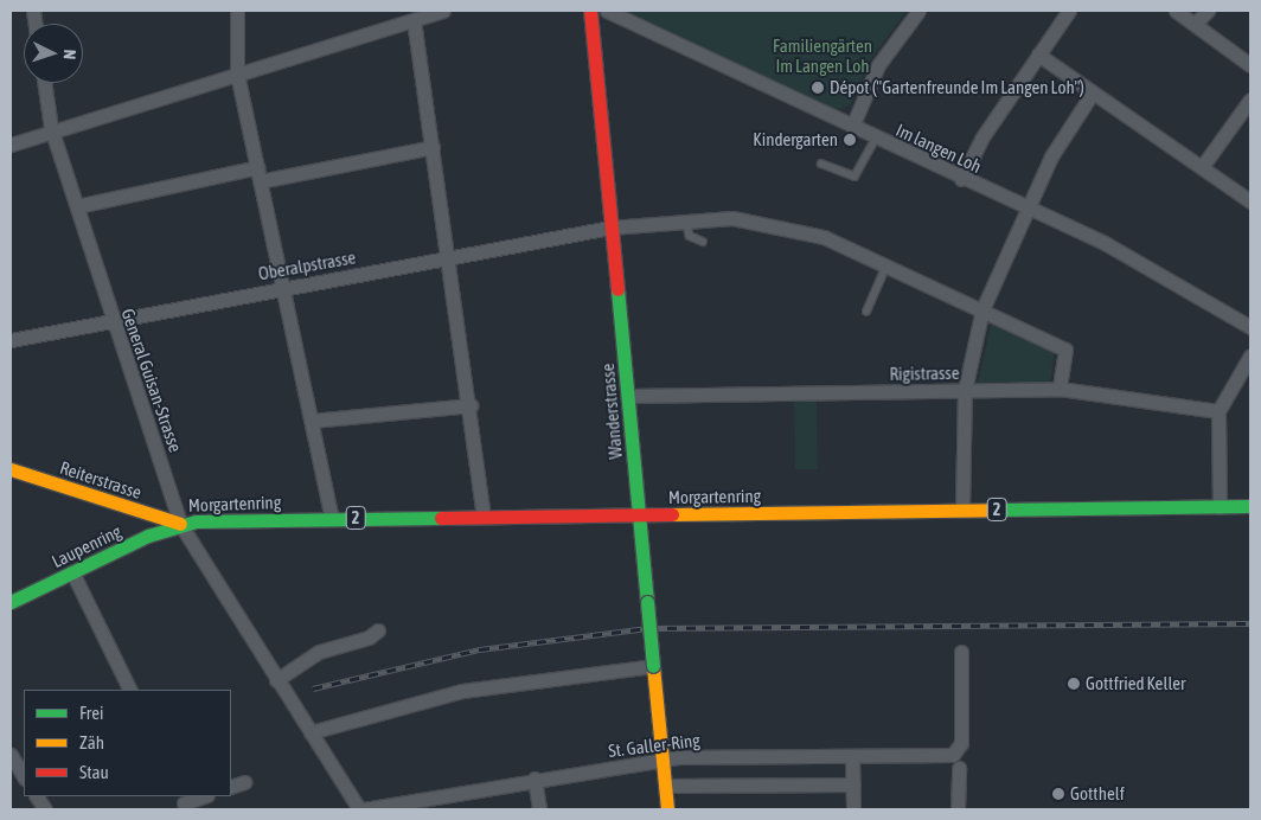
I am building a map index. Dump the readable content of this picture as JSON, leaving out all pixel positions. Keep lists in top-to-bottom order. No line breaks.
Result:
{"streets":{"main road":["Wanderstrasse","Reiterstrasse","Morgartenring","2","Laupenring"],"street":["Im langen Loh","Oberalpstrasse","Rigistrasse","General Guisan-Strasse","St. Galler-Ring"]},"crossings":[["Oberalpstrasse","Rigistrasse"],["Oberalpstrasse","General Guisan-Strasse"],["Oberalpstrasse","Wanderstrasse"],["Rigistrasse","Wanderstrasse"],["General Guisan-Strasse","Reiterstrasse"],["General Guisan-Strasse","Morgartenring"],["General Guisan-Strasse","Laupenring"],["Wanderstrasse","Morgartenring"],["Wanderstrasse","St. Galler-Ring"],["Reiterstrasse","Morgartenring"],["Reiterstrasse","Laupenring"],["Morgartenring","Laupenring"]],"parks":["Familiengärten Im Langen Loh"],"places":["Dépot (\"Gartenfreunde Im Langen Loh\")","Kindergarten","Gottfried Keller","Gotthelf"],"legend":["Frei","Zäh","Stau"],"north":"right"}
